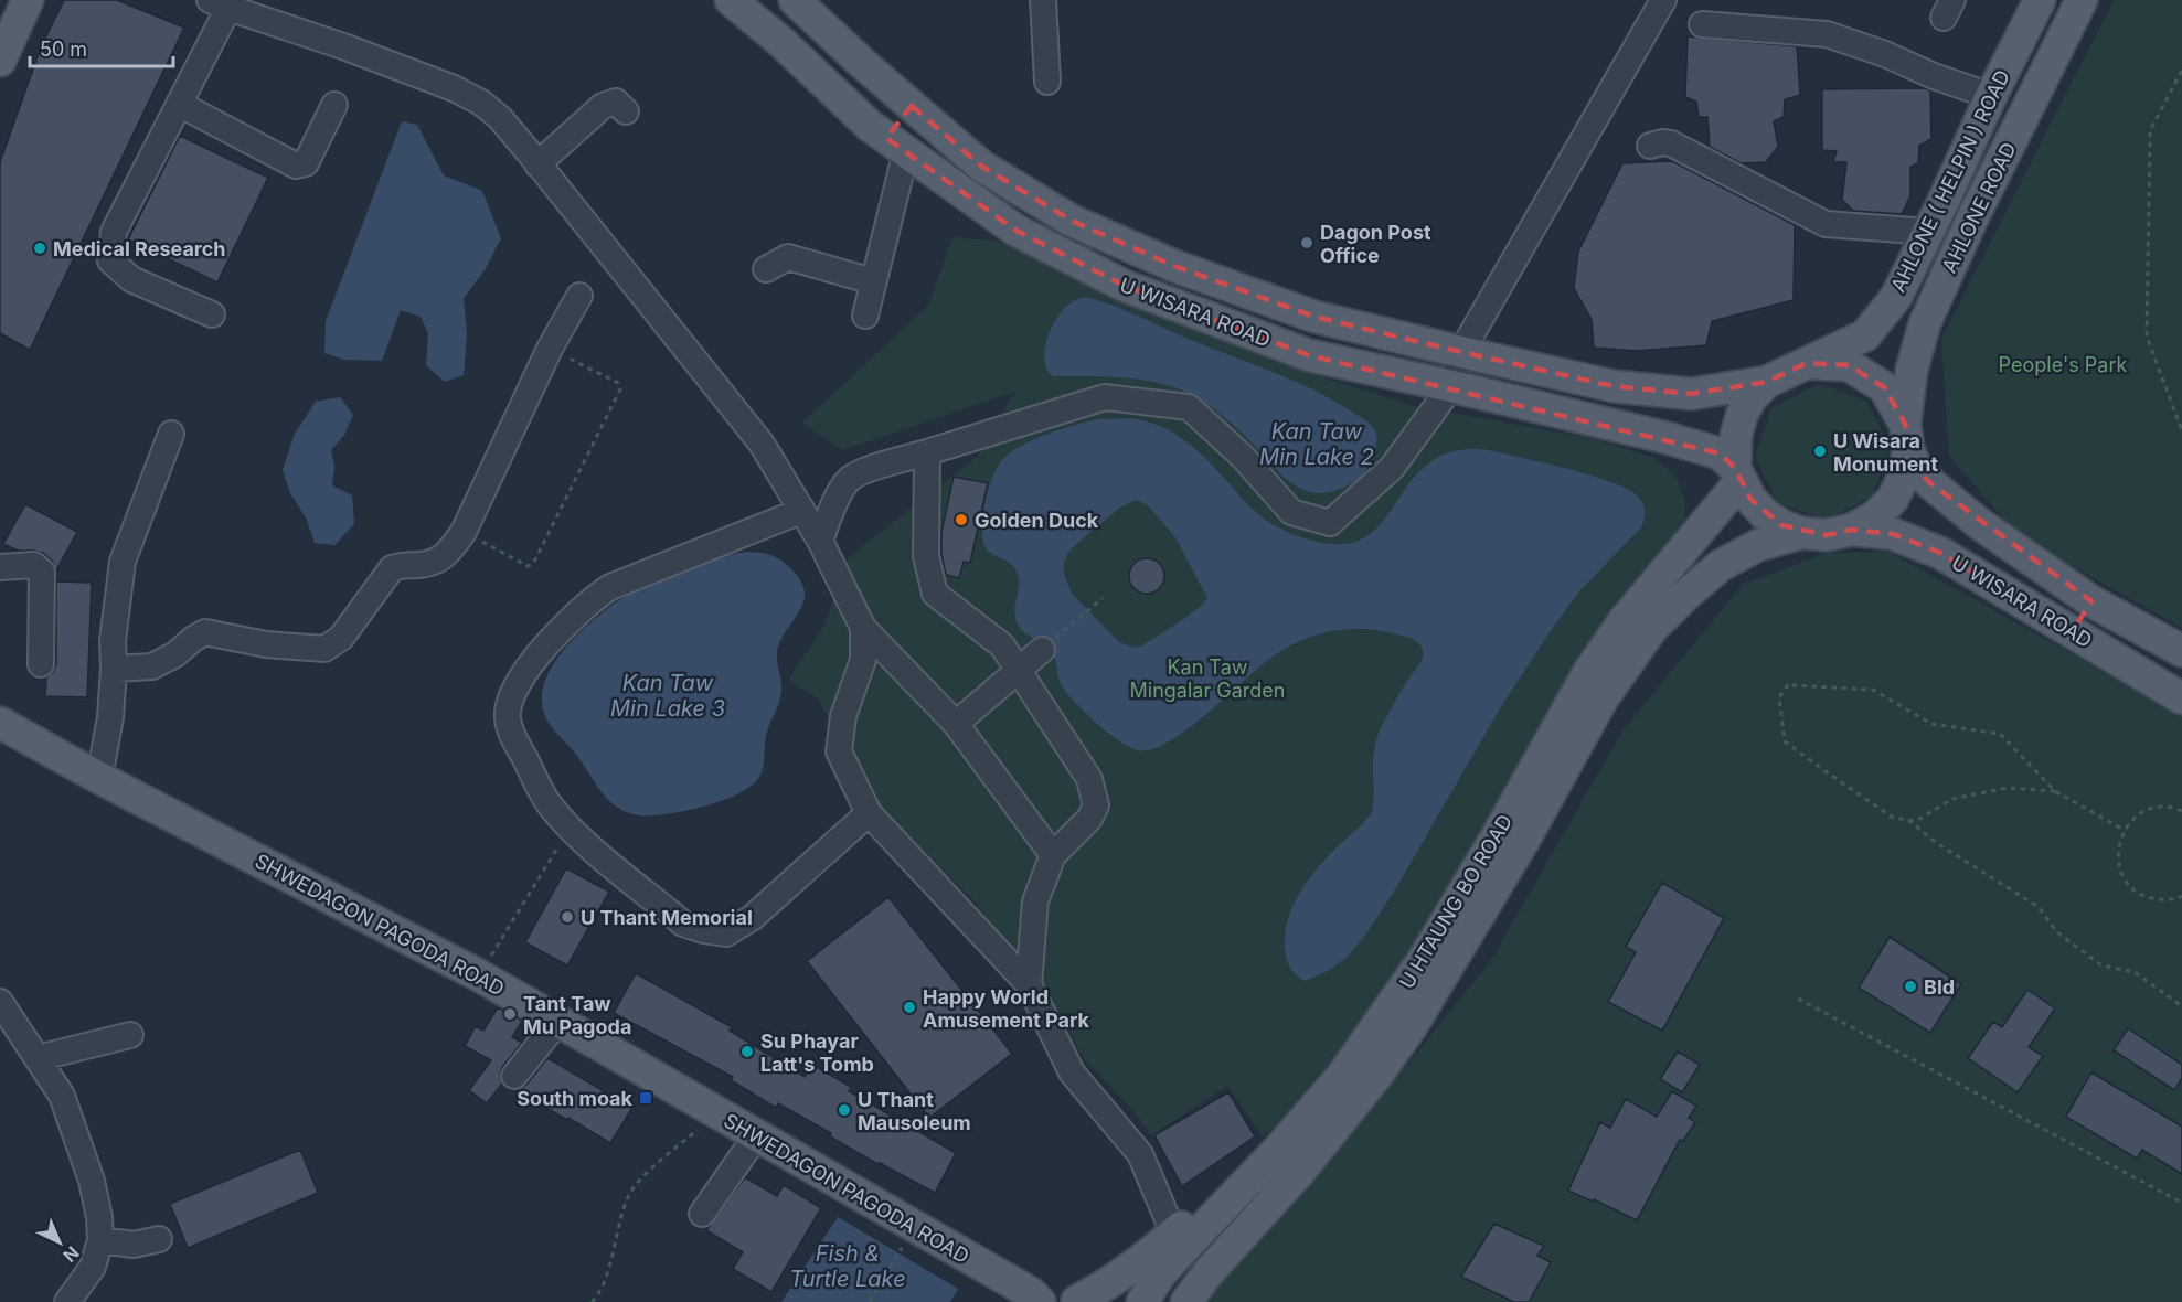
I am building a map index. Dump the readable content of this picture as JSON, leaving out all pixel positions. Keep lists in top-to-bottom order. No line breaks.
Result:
{"streets":{"main road":["AHLONE ( HELPIN ) ROAD","AHLONE ROAD","U WISARA ROAD","U HTAUNG BO ROAD","SHWEDAGON PAGODA ROAD"]},"crossings":[["AHLONE ( HELPIN ) ROAD","AHLONE ROAD"],["AHLONE ( HELPIN ) ROAD","U WISARA ROAD"],["AHLONE ( HELPIN ) ROAD","U HTAUNG BO ROAD"],["AHLONE ROAD","U WISARA ROAD"],["AHLONE ROAD","U HTAUNG BO ROAD"],["U WISARA ROAD","U HTAUNG BO ROAD"]],"water":["Kan Taw Min Lake 2","Kan Taw Min Lake 3","Fish & Turtle Lake"],"parks":["People's Park","Kan Taw Mingalar Garden"],"places":{"other":["Dagon Post Office","Medical Research","U Wisara Monument","Golden Duck","U Thant Memorial","Bld","Happy World Amusement Park","Tant Taw Mu Pagoda","Su Phayar Latt's Tomb","U Thant Mausoleum"],"transit":["South moak"]},"scale_bar":"50 m","north":"bottom right"}
